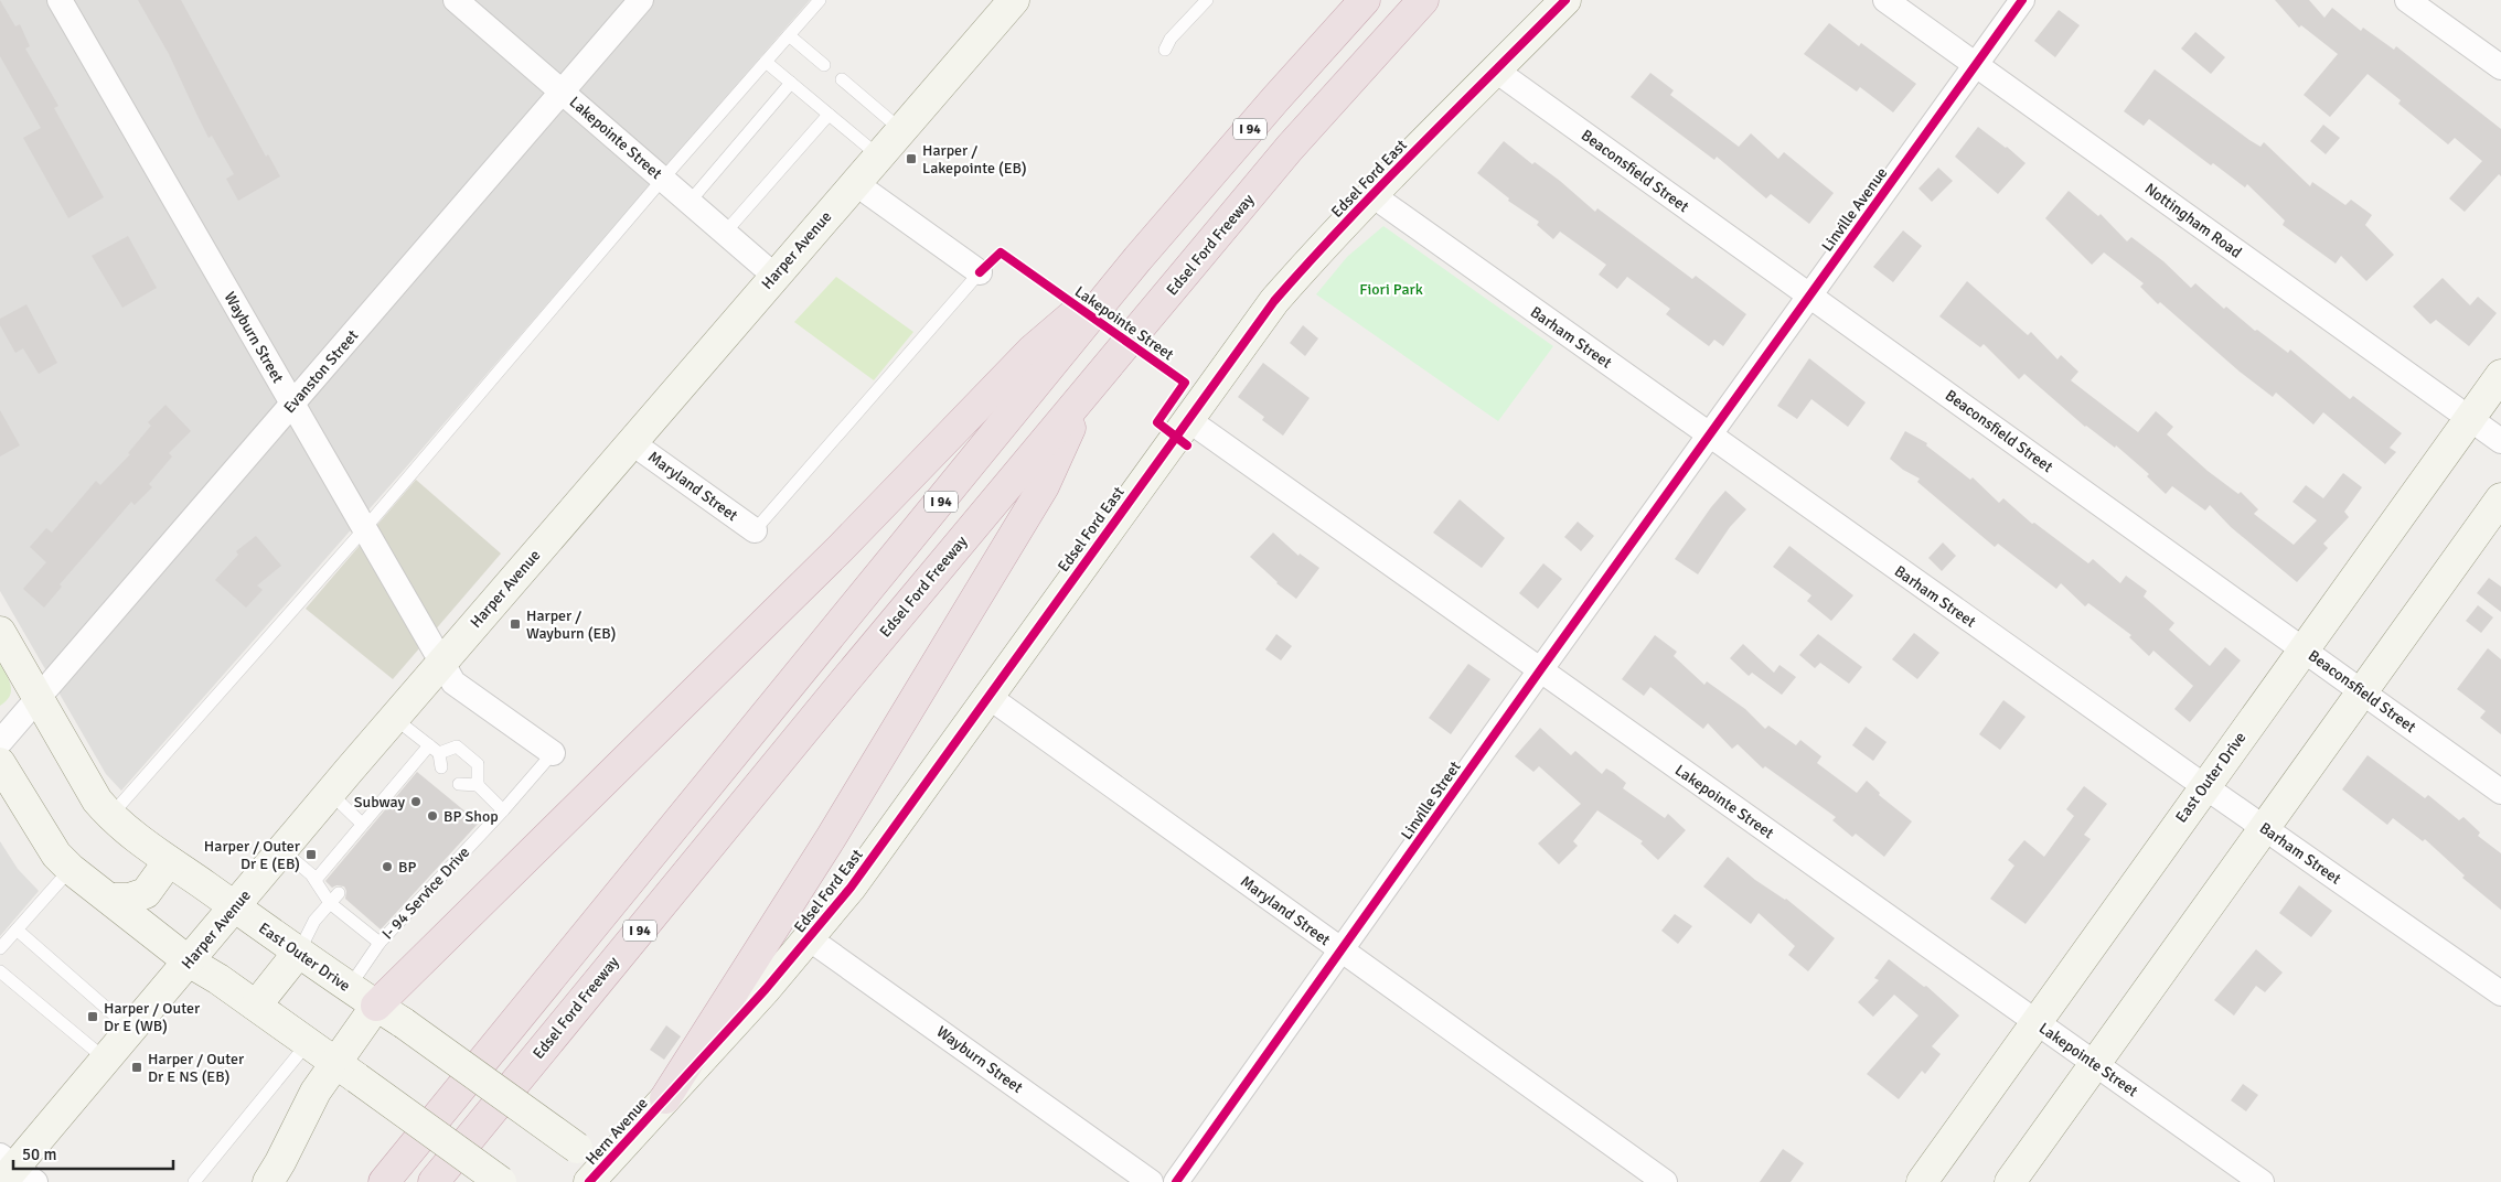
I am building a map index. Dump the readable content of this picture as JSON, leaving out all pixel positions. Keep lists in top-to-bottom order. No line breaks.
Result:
{"streets":{"highway":["I 94","Edsel Ford Freeway"],"street":["Lakepointe Street","Beaconsfield Street","Edsel Ford East","Linville Avenue","Nottingham Road","Harper Avenue","Wayburn Street","Barham Street","Evanston Street","Maryland Street","East Outer Drive","Linville Street","Hern Avenue"],"lane":["I- 94 Service Drive"]},"crossings":[["Lakepointe Street","Edsel Ford East"],["Lakepointe Street","Harper Avenue"],["Lakepointe Street","Evanston Street"],["Lakepointe Street","East Outer Drive"],["Lakepointe Street","Linville Street"],["Beaconsfield Street","Edsel Ford East"],["Beaconsfield Street","Linville Avenue"],["Beaconsfield Street","East Outer Drive"],["Edsel Ford East","Wayburn Street"],["Edsel Ford East","Barham Street"],["Edsel Ford East","Maryland Street"],["Edsel Ford East","Hern Avenue"],["Linville Avenue","Nottingham Road"],["Linville Avenue","Barham Street"],["Linville Avenue","Linville Street"],["Nottingham Road","East Outer Drive"],["Harper Avenue","Wayburn Street"],["Harper Avenue","Maryland Street"],["Harper Avenue","East Outer Drive"],["Wayburn Street","Evanston Street"],["Wayburn Street","I- 94 Service Drive"],["Barham Street","East Outer Drive"],["Barham Street","Linville Street"],["Evanston Street","East Outer Drive"],["Maryland Street","Linville Street"],["East Outer Drive","I- 94 Service Drive"],["East Outer Drive","Hern Avenue"]],"parks":["Fiori Park"],"places":{"transit":["Harper / Lakepointe (EB)","Harper / Wayburn (EB)","Harper / Outer Dr E (EB)","Harper / Outer Dr E (WB)","Harper / Outer Dr E NS (EB)"],"other":["Subway","BP Shop","BP"]},"scale_bar":"50 m"}
